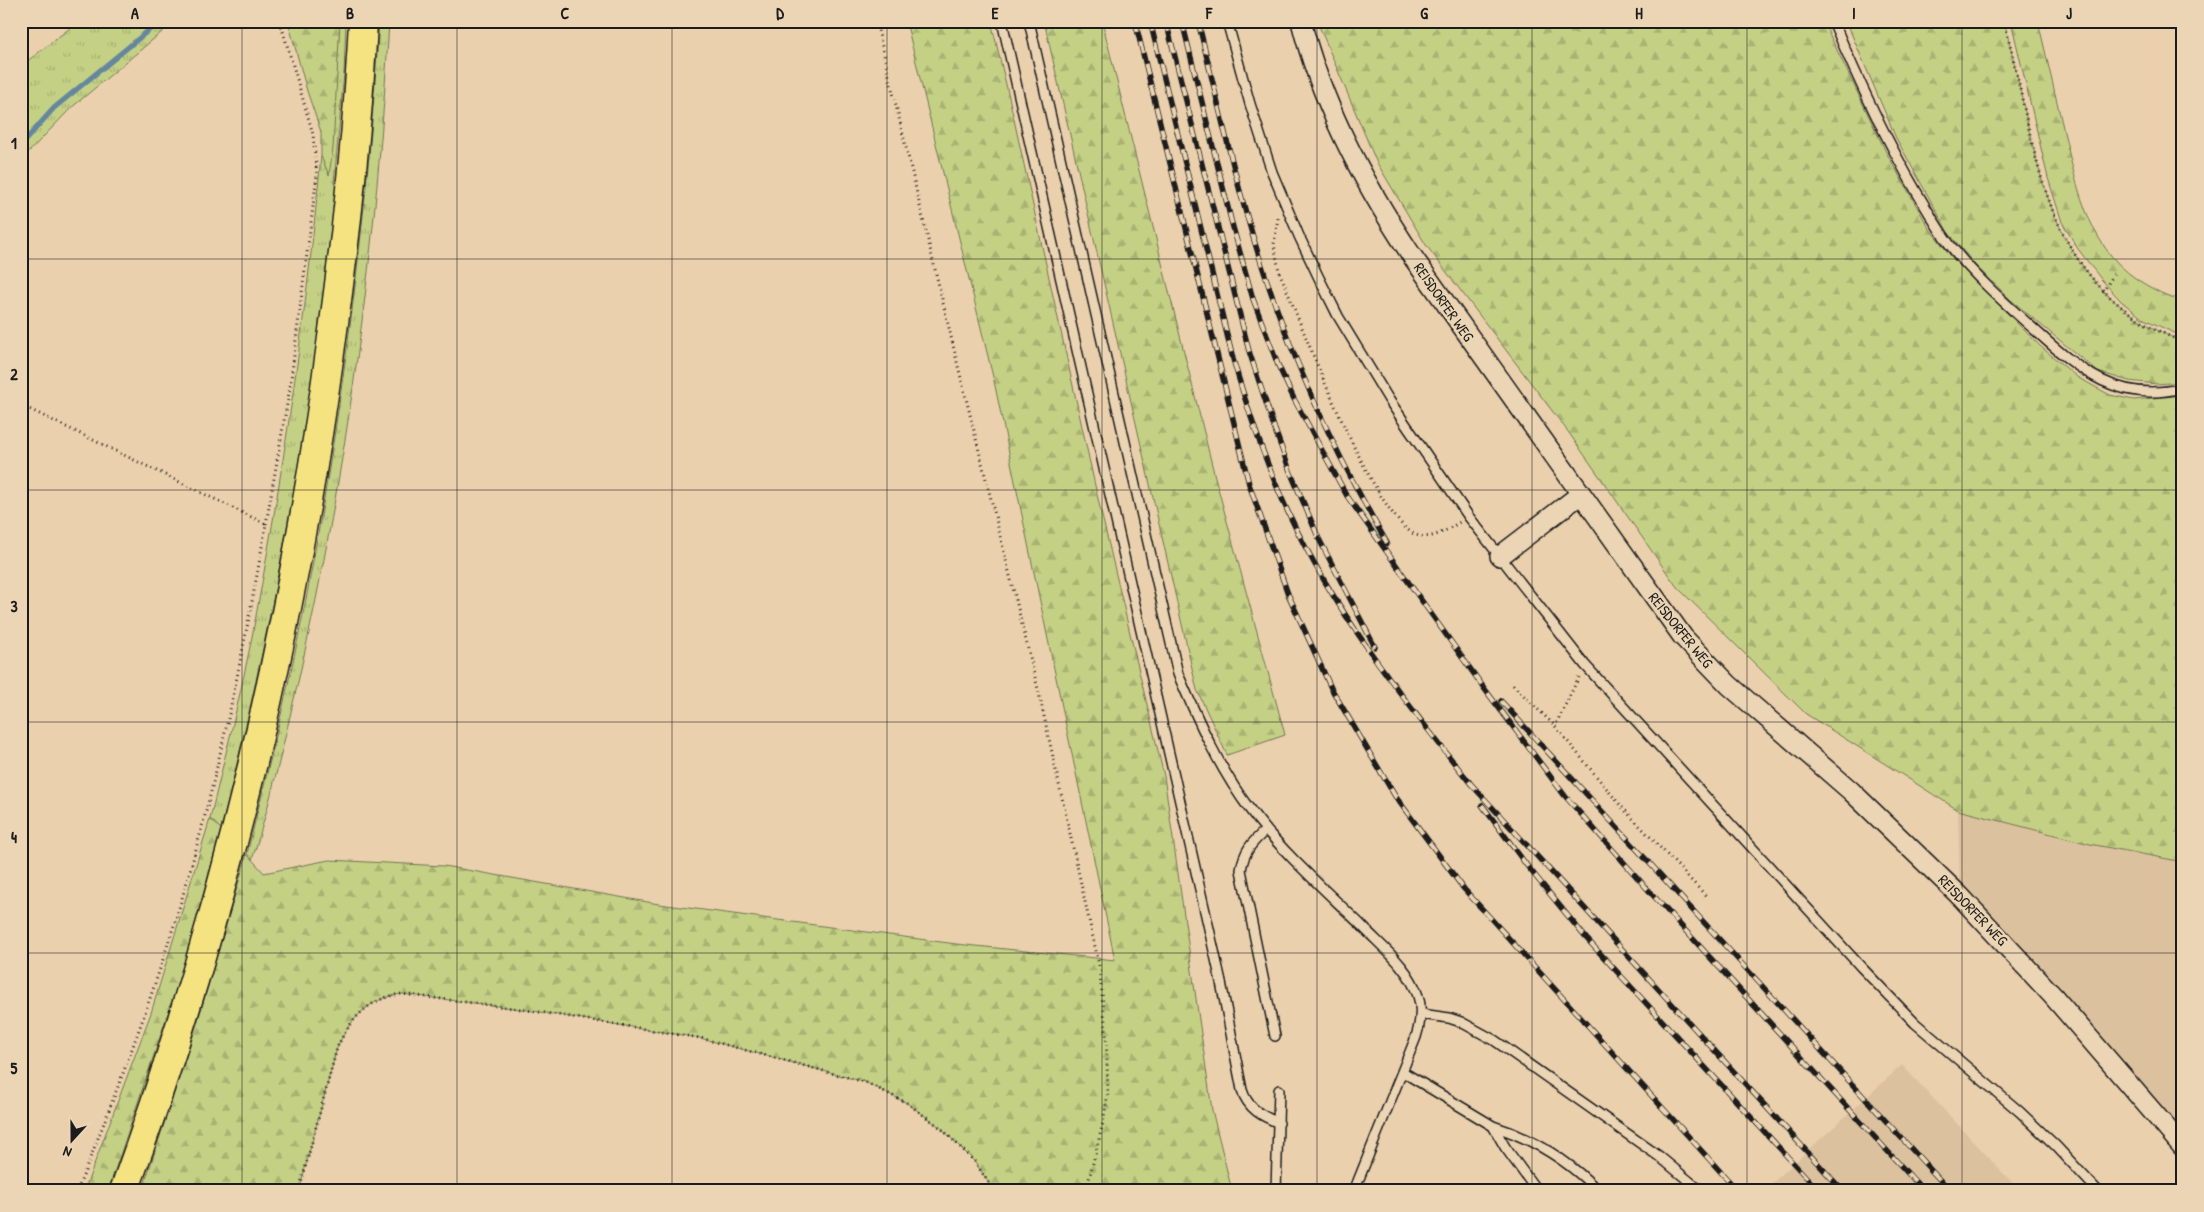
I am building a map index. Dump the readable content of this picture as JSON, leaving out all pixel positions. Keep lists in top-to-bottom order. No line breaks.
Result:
{"streets":{"street":["REISDORFER WEG"]},"north":"bottom","grid":{"columns":["A","B","C","D","E","F","G","H","I","J"],"rows":["1","2","3","4","5"]}}
